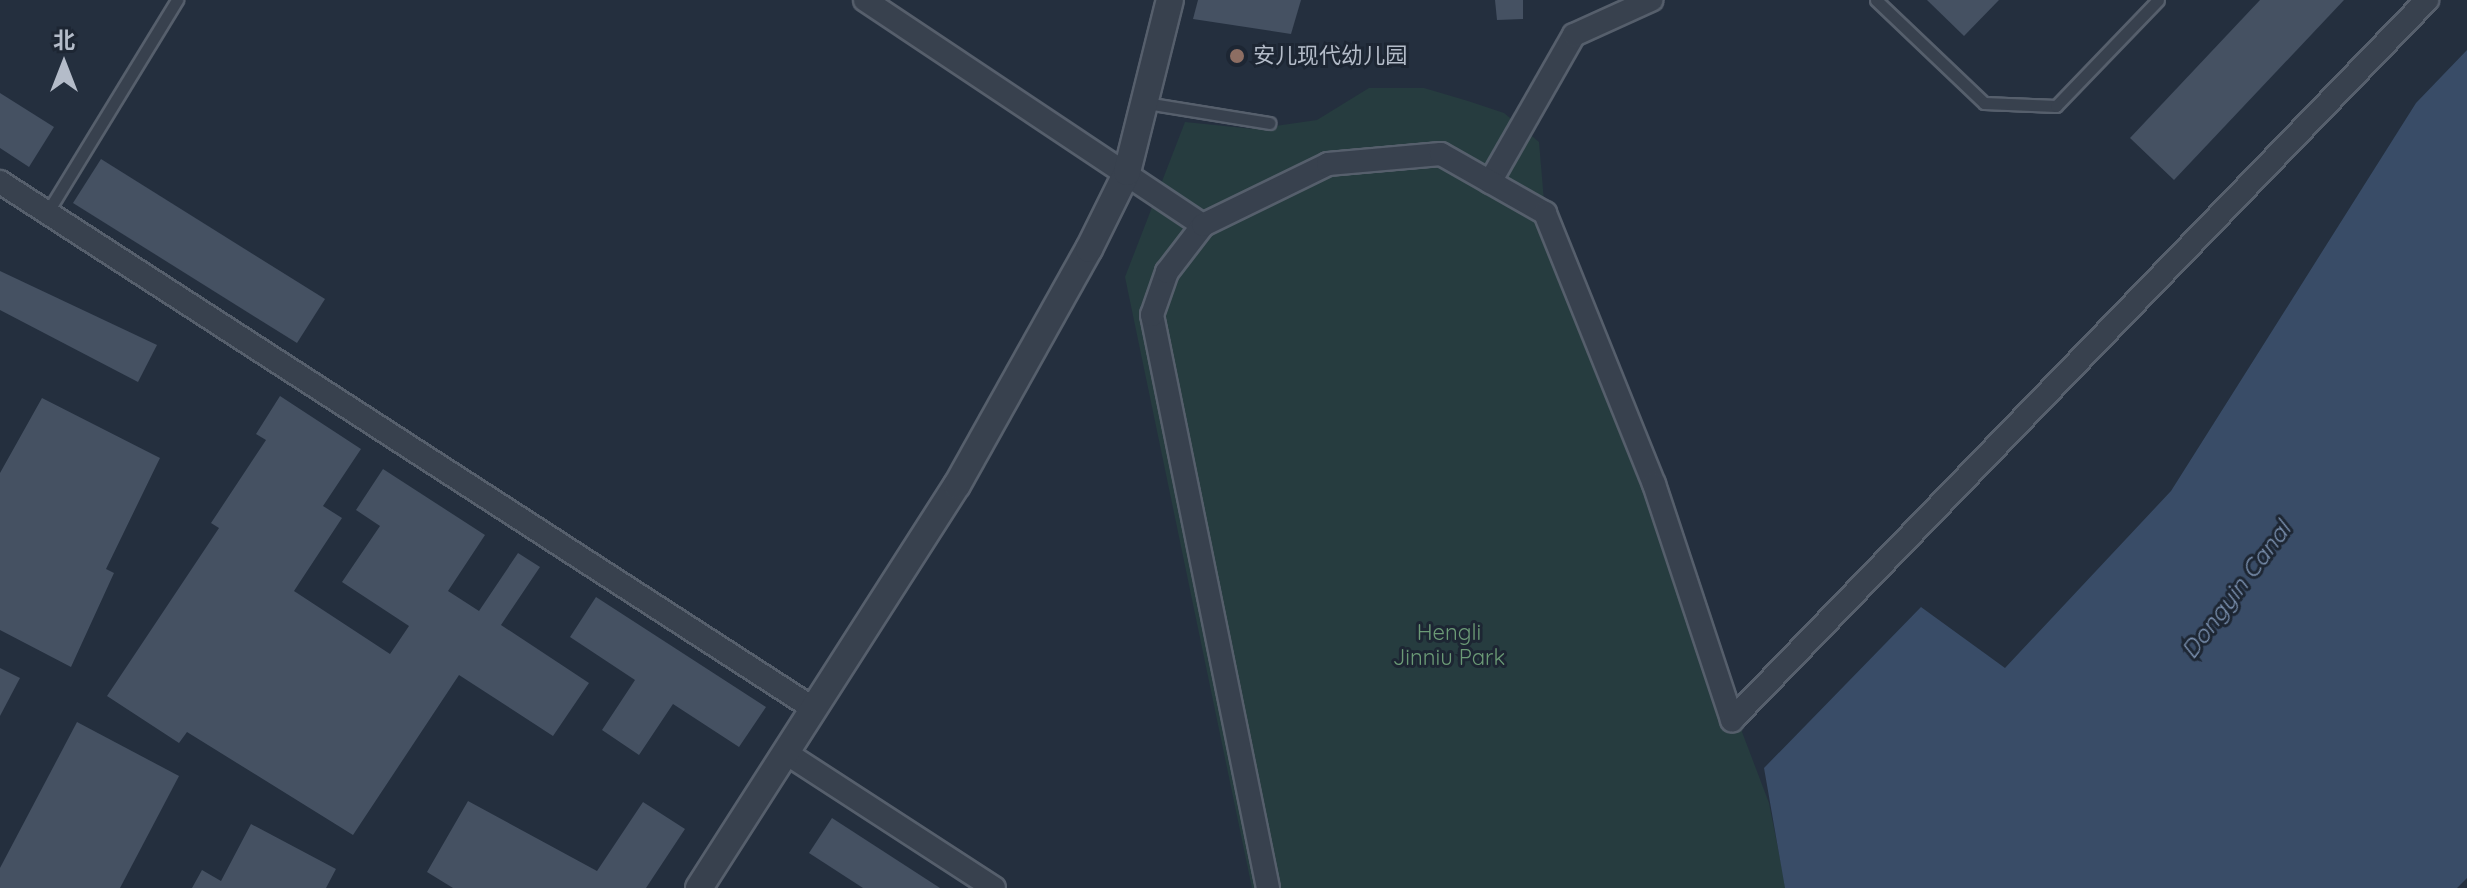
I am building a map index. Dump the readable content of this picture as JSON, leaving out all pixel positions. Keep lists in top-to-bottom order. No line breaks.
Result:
{"water":["Dongyin Canal"],"parks":["Hengli Jinniu Park"],"places":["安儿现代幼儿园"],"north":"top"}
